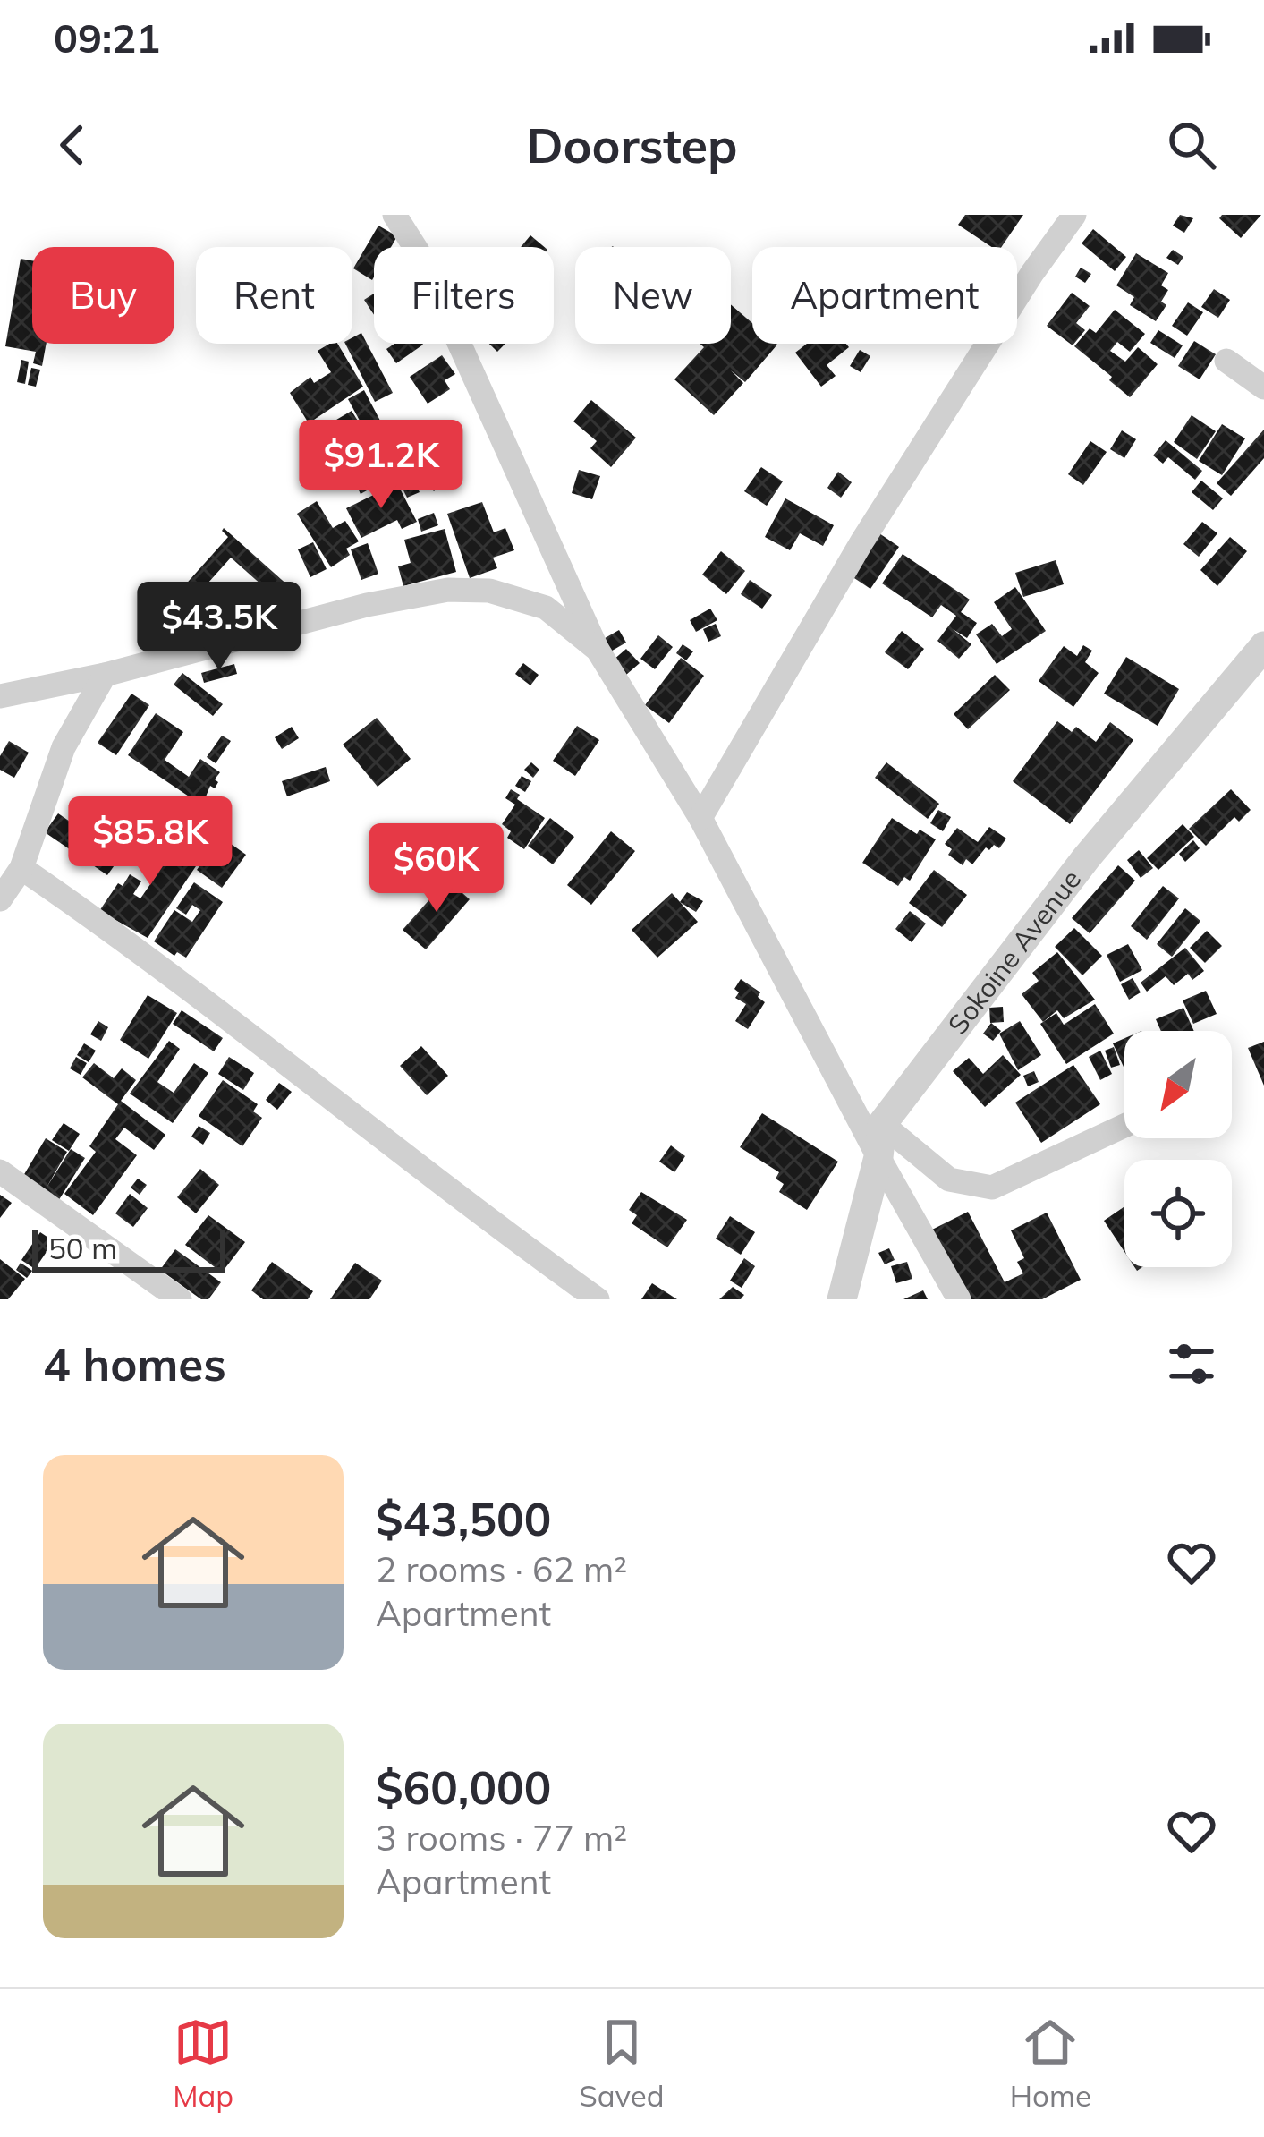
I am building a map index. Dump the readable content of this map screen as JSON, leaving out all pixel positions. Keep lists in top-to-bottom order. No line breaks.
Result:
{"streets":{"street":["Sokoine Avenue"]},"scale_bar":"50 m","north":"bottom left","page":{"status":"09:21","header":"Doorstep","chip":["Buy","Rent","Filters","New","Apartment"],"price":["$91.2K","$43.5K","$85.8K","$60K"],"scale":"50 m","heading":"4 homes","list":[{"name":"$43,500","note":"2 rooms · 62 m² · Apartment"},{"name":"$60,000","note":"3 rooms · 77 m² · Apartment"}],"tabs":["Map","Saved","Home"]}}
